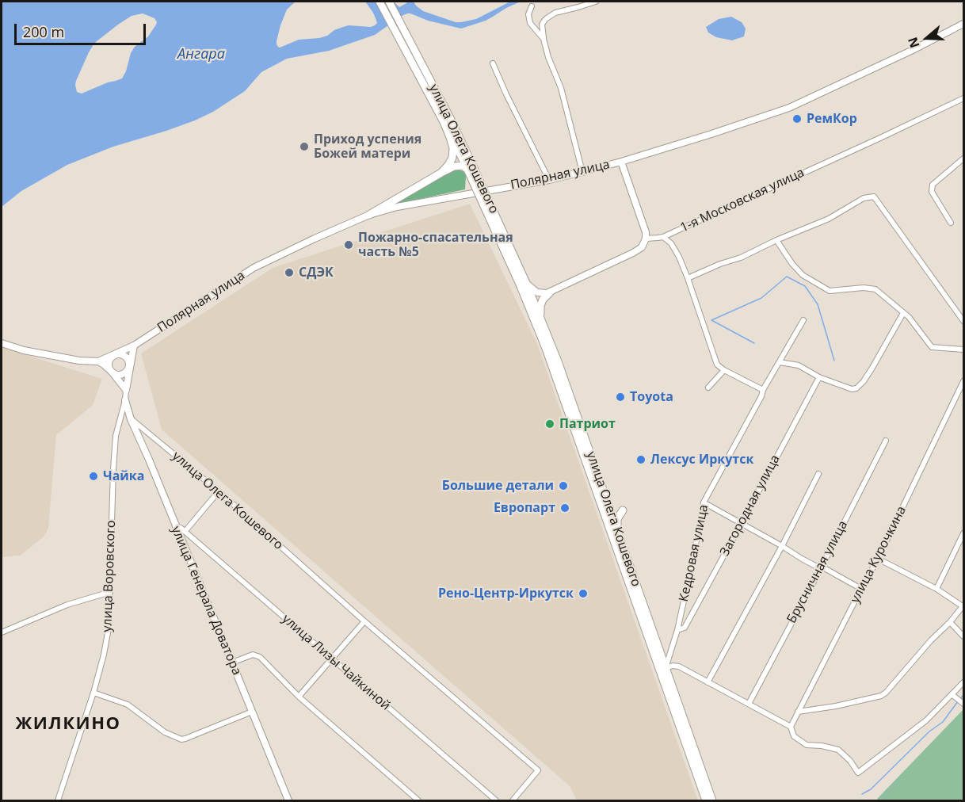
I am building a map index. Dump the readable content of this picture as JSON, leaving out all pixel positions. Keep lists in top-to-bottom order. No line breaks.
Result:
{"streets":{"main road":["улица Олега Кошевого","Полярная улица"],"street":["1-я Московская улица","Загородная улица","Кедровая улица","улица Курочкина","Брусничная улица","улица Воровского","улица Генерала Доватора","улица Лизы Чайкиной"]},"crossings":[["улица Олега Кошевого","Кедровая улица"],["улица Олега Кошевого","улица Генерала Доватора"],["Полярная улица","улица Воровского"],["Загородная улица","Кедровая улица"],["улица Воровского","улица Генерала Доватора"],["улица Генерала Доватора","улица Лизы Чайкиной"]],"districts":["ЖИЛКИНО"],"water":["Ангара"],"places":["РемКор","Приход успения Божей матери","Пожарно-спасательная часть №5","СДЭК","Toyota","Патриот","Лексус Иркутск","Чайка","Большие детали","Европарт","Рено-Центр-Иркутск"],"scale_bar":"200 m","north":"left"}
